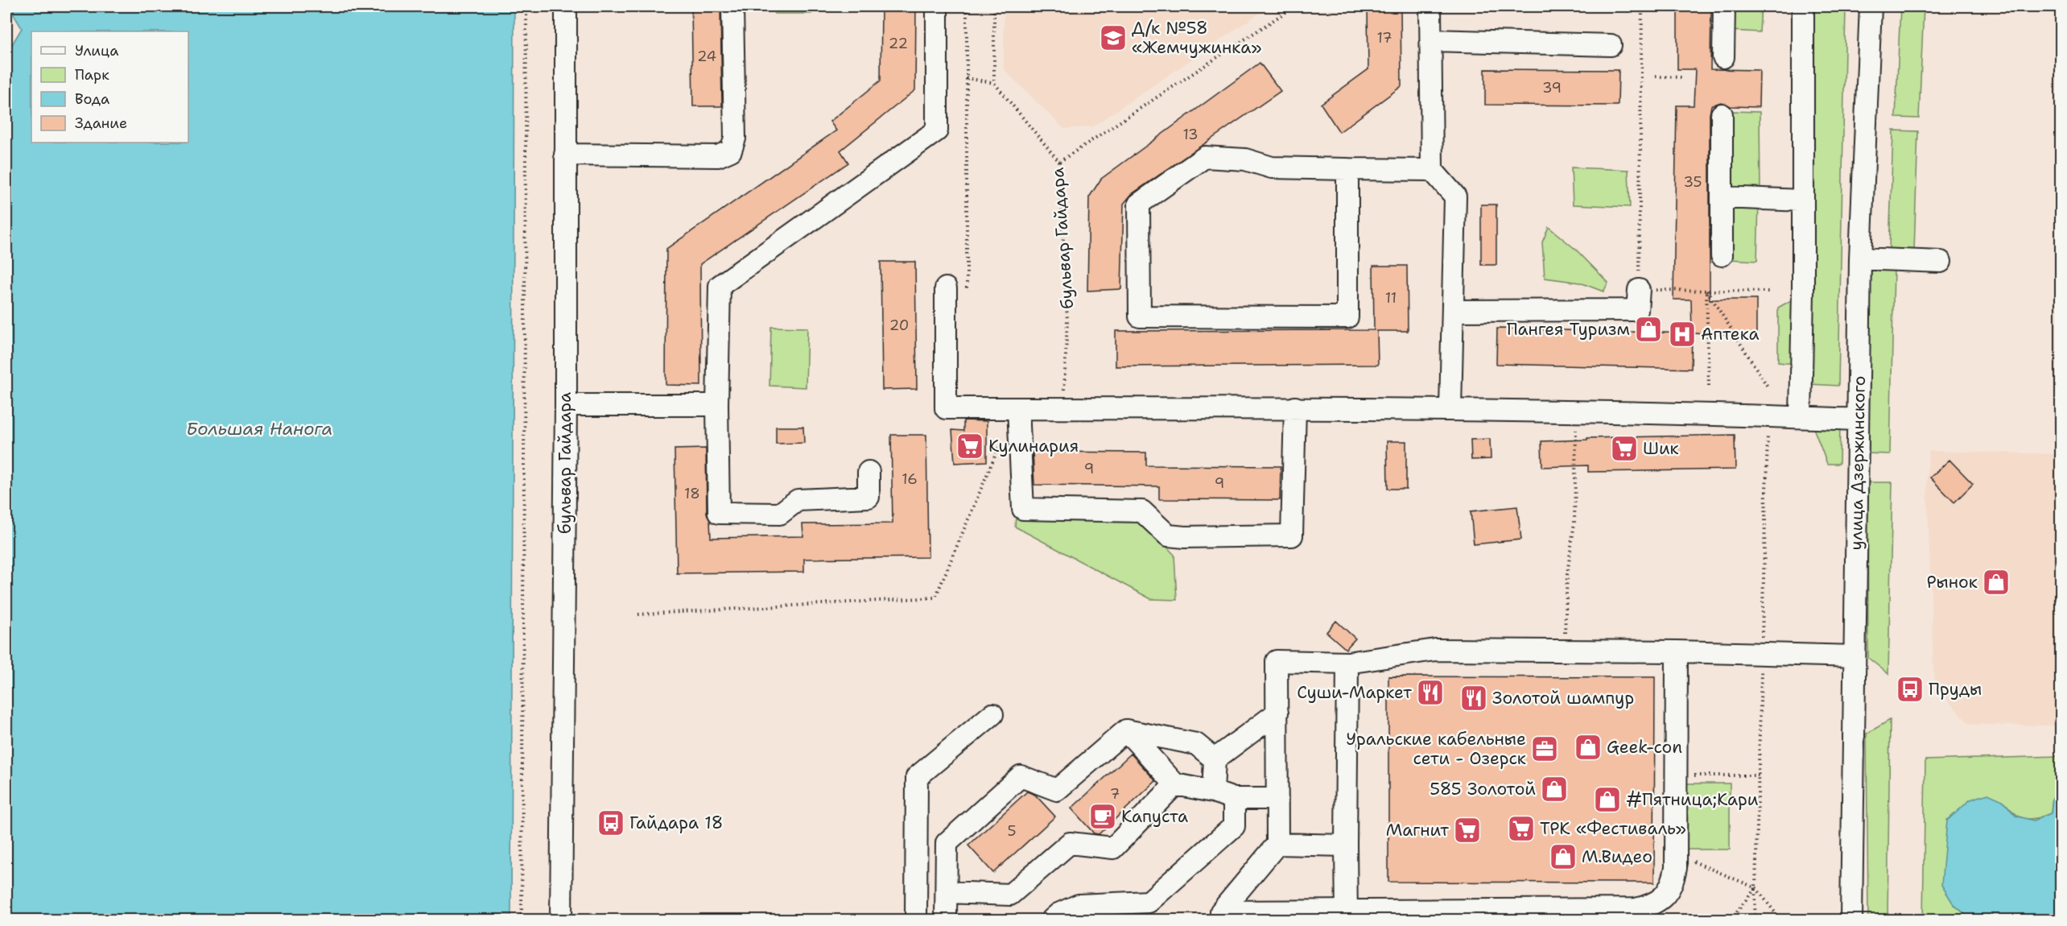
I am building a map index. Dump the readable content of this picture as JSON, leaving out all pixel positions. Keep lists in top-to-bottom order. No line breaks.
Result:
{"streets":{"street":["бульвар Гайдара","улица Дзержинского"]},"water":["Большая Нанога"],"places":{"school or university":["Д/к №58 «Жемчужинка»"],"shop":["Пангея Туризм","Рынок","Geek-con","585 Золотой","#Пятница;Кари","М.Видео"],"hospital":["Аптека"],"supermarket":["Кулинария","Шик","ТРК «Фестиваль»","Магнит"],"bus stop":["Пруды","Гайдара 18"],"restaurant":["Суши-Маркет","Золотой шампур"],"office":["Уральские кабельные сети - Озерск"],"cafe":["Капуста"]},"house_numbers":["17","22","24","39","13","35","11","20","9","16","9","18","7","5"],"legend":["Улица","Парк","Вода","Здание"]}
